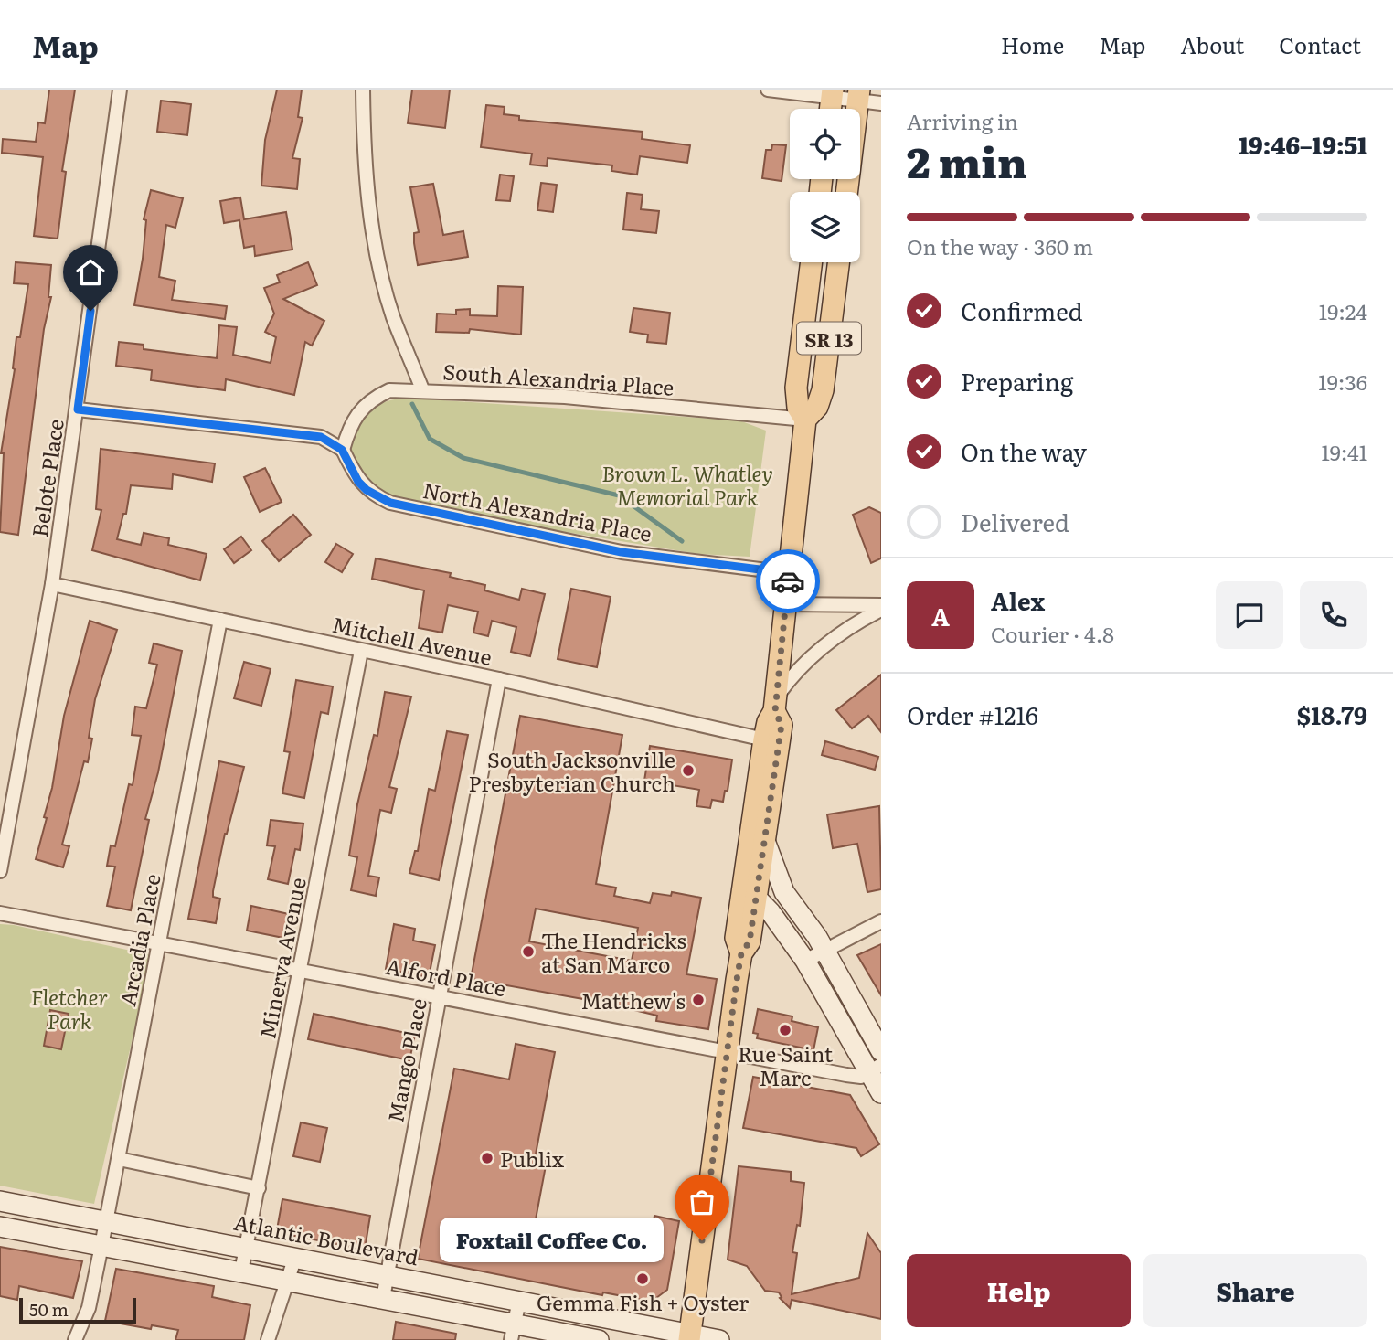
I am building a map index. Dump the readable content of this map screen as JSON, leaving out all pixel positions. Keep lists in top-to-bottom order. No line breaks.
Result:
{"streets":{"main road":["SR 13","Atlantic Boulevard"],"street":["South Alexandria Place","Belote Place","North Alexandria Place","Mitchell Avenue","Arcadia Place","Minerva Avenue","Alford Place","Mango Place"]},"crossings":[["SR 13","South Alexandria Place"],["SR 13","North Alexandria Place"],["SR 13","Mitchell Avenue"],["SR 13","Alford Place"],["SR 13","Atlantic Boulevard"],["South Alexandria Place","North Alexandria Place"],["Belote Place","Mitchell Avenue"],["Mitchell Avenue","Arcadia Place"],["Mitchell Avenue","Minerva Avenue"],["Mitchell Avenue","Mango Place"],["Arcadia Place","Alford Place"],["Arcadia Place","Atlantic Boulevard"],["Minerva Avenue","Alford Place"],["Minerva Avenue","Atlantic Boulevard"],["Alford Place","Mango Place"],["Mango Place","Atlantic Boulevard"]],"parks":["Brown L. Whatley Memorial Park","Fletcher Park"],"places":["South Jacksonville Presbyterian Church","The Hendricks at San Marco","Matthew's","Rue Saint Marc","Publix","Foxtail Coffee Co.","Gemma Fish + Oyster"],"scale_bar":"50 m","page":{"header":"Map","nav":["Home","Map","About","Contact"],"heading":["2 min","Arriving in","19:46–19:51"],"panel":["Alex","Courier · 4.8","Order #1216","$18.79"],"bar":"On the way · 360 m","list":[["Confirmed","19:24"],["Preparing","19:36"],["On the way","19:41"],"Delivered"],"round":"A","bubble":"Foxtail Coffee Co.","buttons":["Help","Share"],"scale":"50 m"}}
